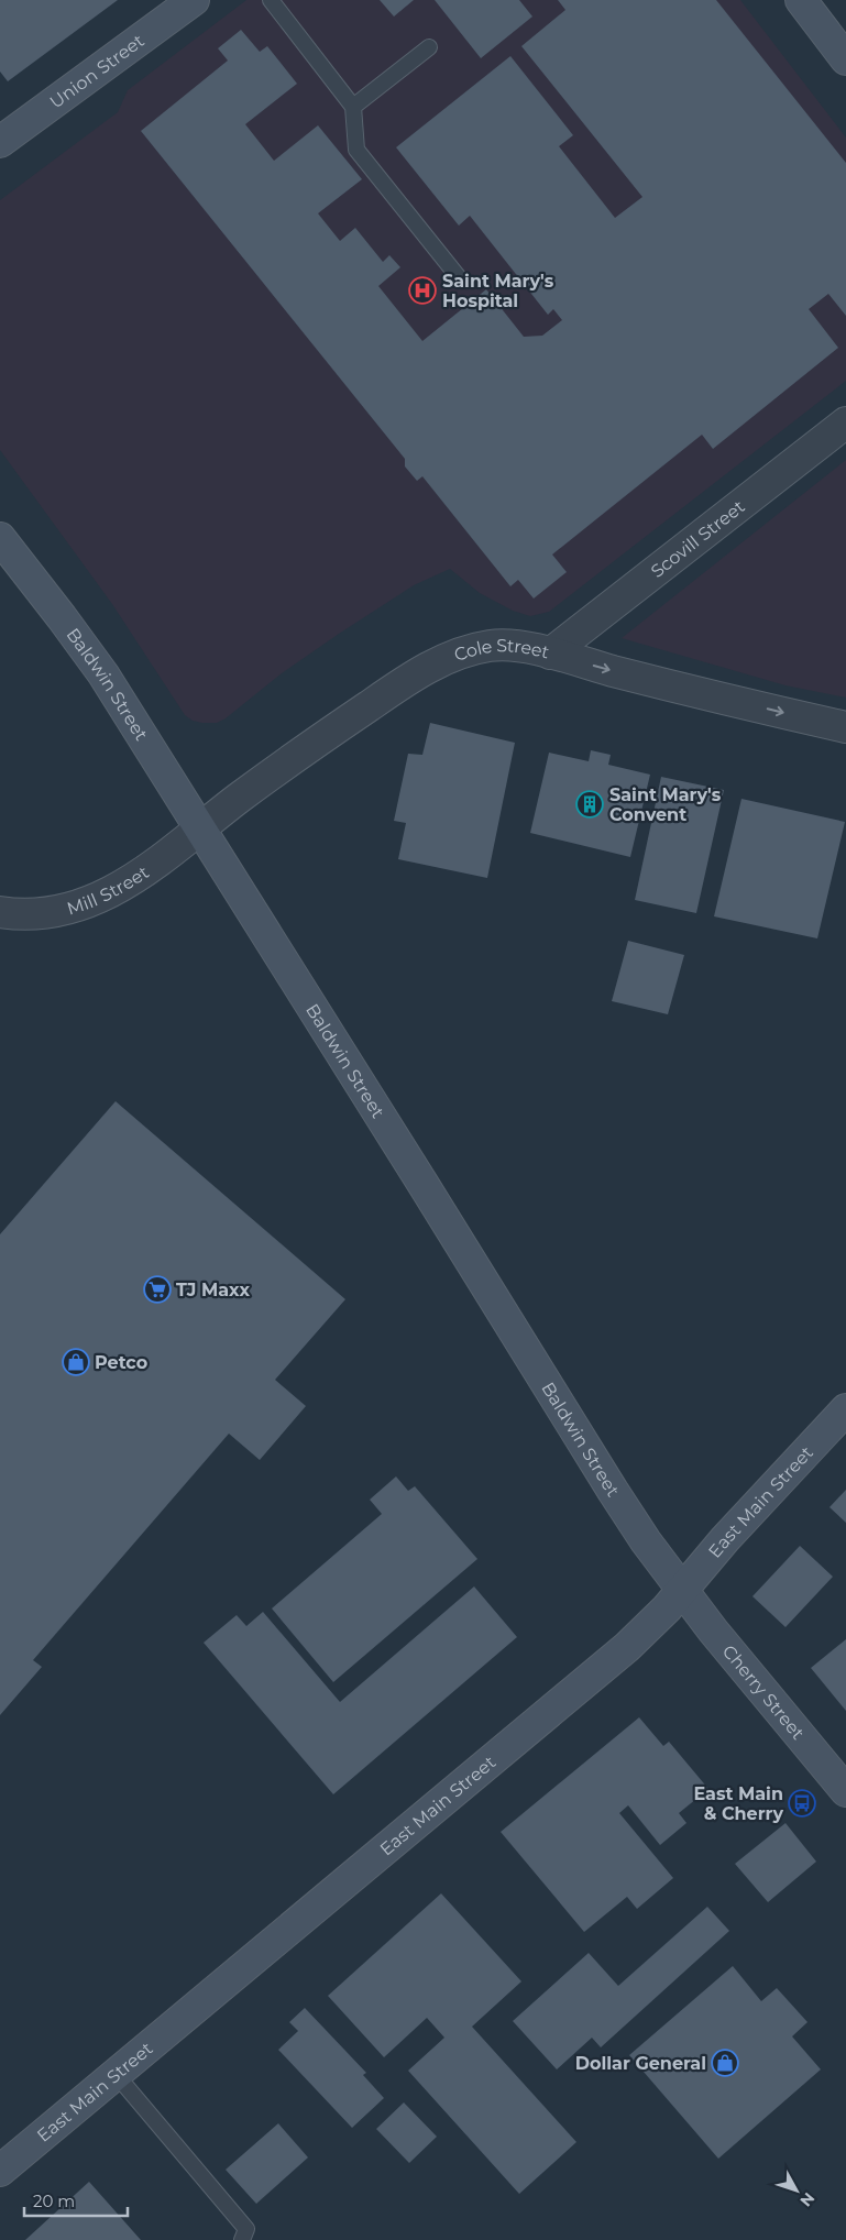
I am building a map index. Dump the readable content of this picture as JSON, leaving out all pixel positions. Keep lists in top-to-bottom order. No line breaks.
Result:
{"streets":{"main road":["Union Street","Baldwin Street","East Main Street","Cherry Street"],"street":["Scovill Street","Cole Street","Mill Street"]},"crossings":[["Scovill Street","Cole Street"],["Cole Street","Baldwin Street"],["Cole Street","Mill Street"],["Baldwin Street","Mill Street"],["Baldwin Street","East Main Street"],["Baldwin Street","Cherry Street"],["East Main Street","Cherry Street"]],"one_way":["Cole Street"],"places":{"hospital":["Saint Mary's Hospital"],"building":["Saint Mary's Convent"],"supermarket":["TJ Maxx"],"shop":["Petco","Dollar General"],"bus stop":["East Main & Cherry"]},"scale_bar":"20 m","north":"bottom right"}
